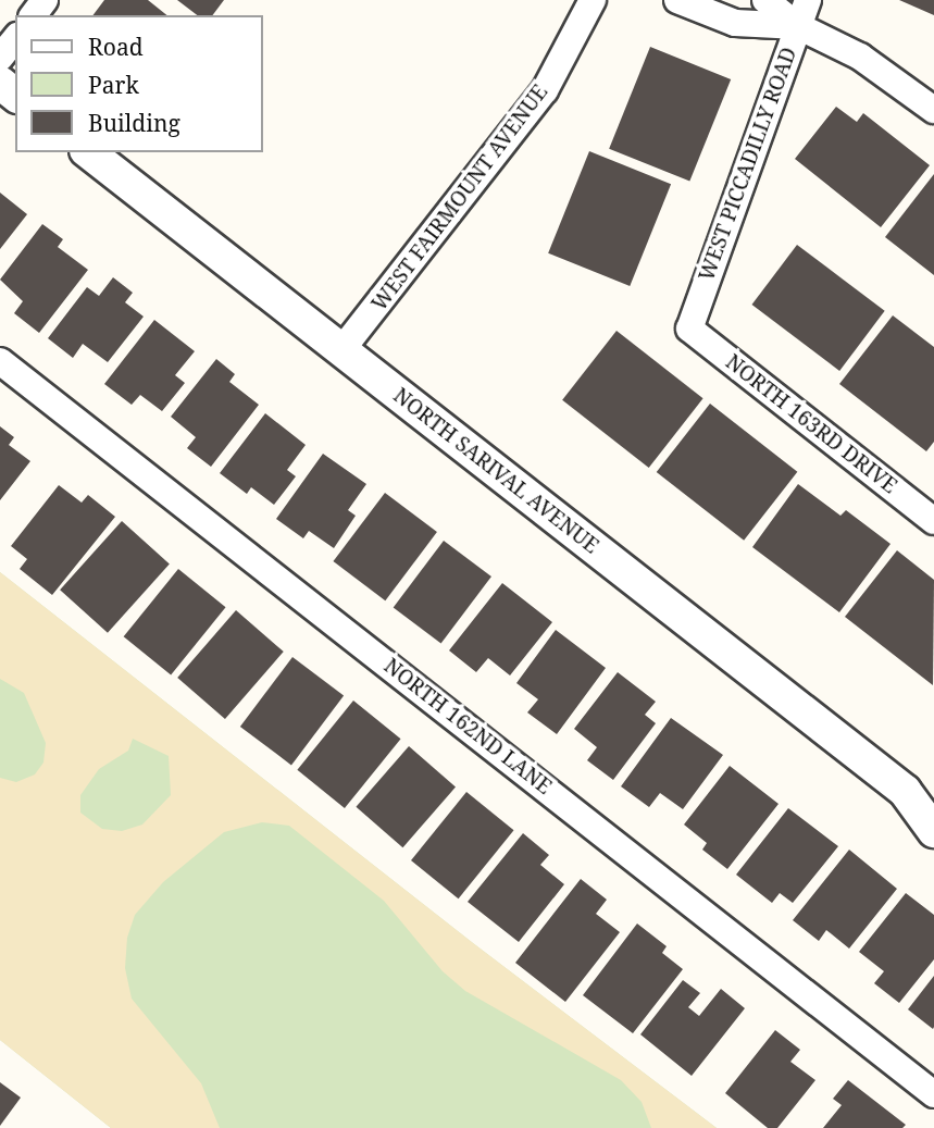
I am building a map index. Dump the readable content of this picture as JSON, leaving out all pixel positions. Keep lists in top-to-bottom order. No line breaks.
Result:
{"streets":{"street":["WEST PICCADILLY ROAD","WEST FAIRMOUNT AVENUE","NORTH 163RD DRIVE","NORTH SARIVAL AVENUE","NORTH 162ND LANE"]},"crossings":[["WEST PICCADILLY ROAD","NORTH 163RD DRIVE"],["WEST FAIRMOUNT AVENUE","NORTH SARIVAL AVENUE"]],"legend":["Road","Park","Building"]}
